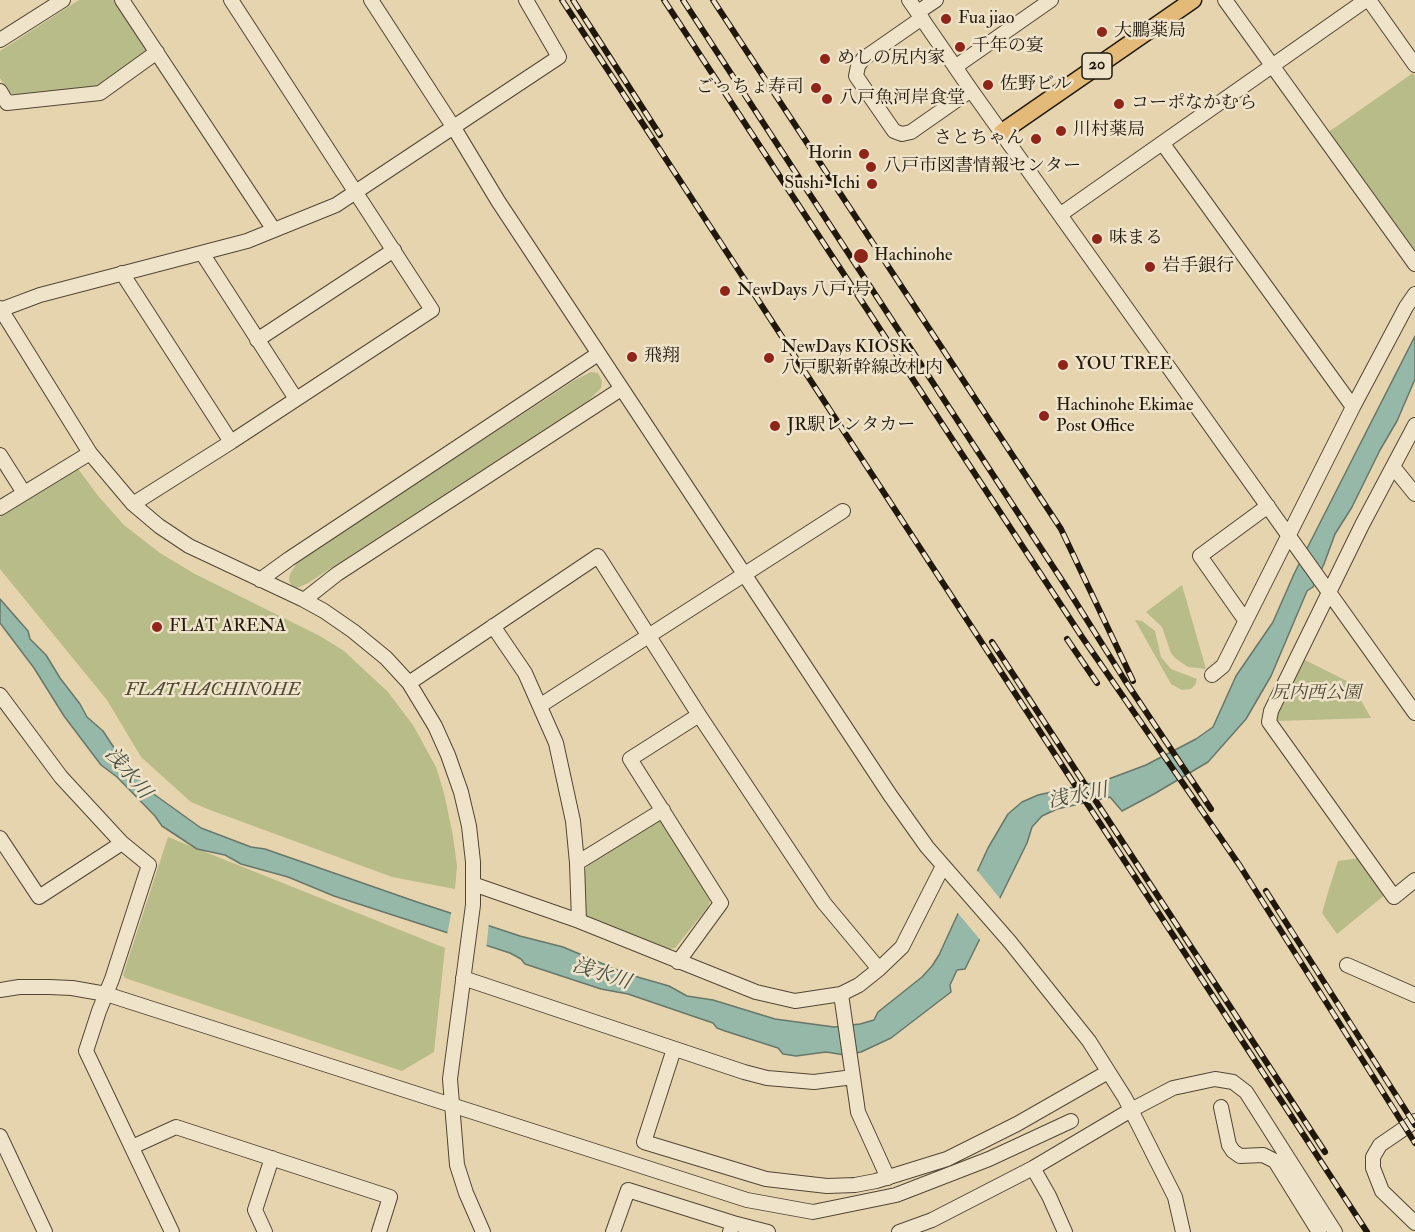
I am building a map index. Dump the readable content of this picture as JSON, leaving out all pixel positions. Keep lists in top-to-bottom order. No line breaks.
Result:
{"streets":{"main road":["20"]},"water":["浅水川"],"parks":["FLAT HACHINOHE","尻内西公園"],"places":["Fua jiao","大鵬薬局","千年の宴","めしの尻内家","佐野ビル","ごっちょ寿司","八戸魚河岸食堂","コーポなかむら","川村薬局","さとちゃん","Horin","八戸市図書情報センター","Sushi-Ichi","味まる","Hachinohe","岩手銀行","NewDays 八戸1号","飛翔","NewDays KIOSK 八戸駅新幹線改札内","YOU TREE","Hachinohe Ekimae Post Office","JR駅レンタカー","FLAT ARENA"]}
